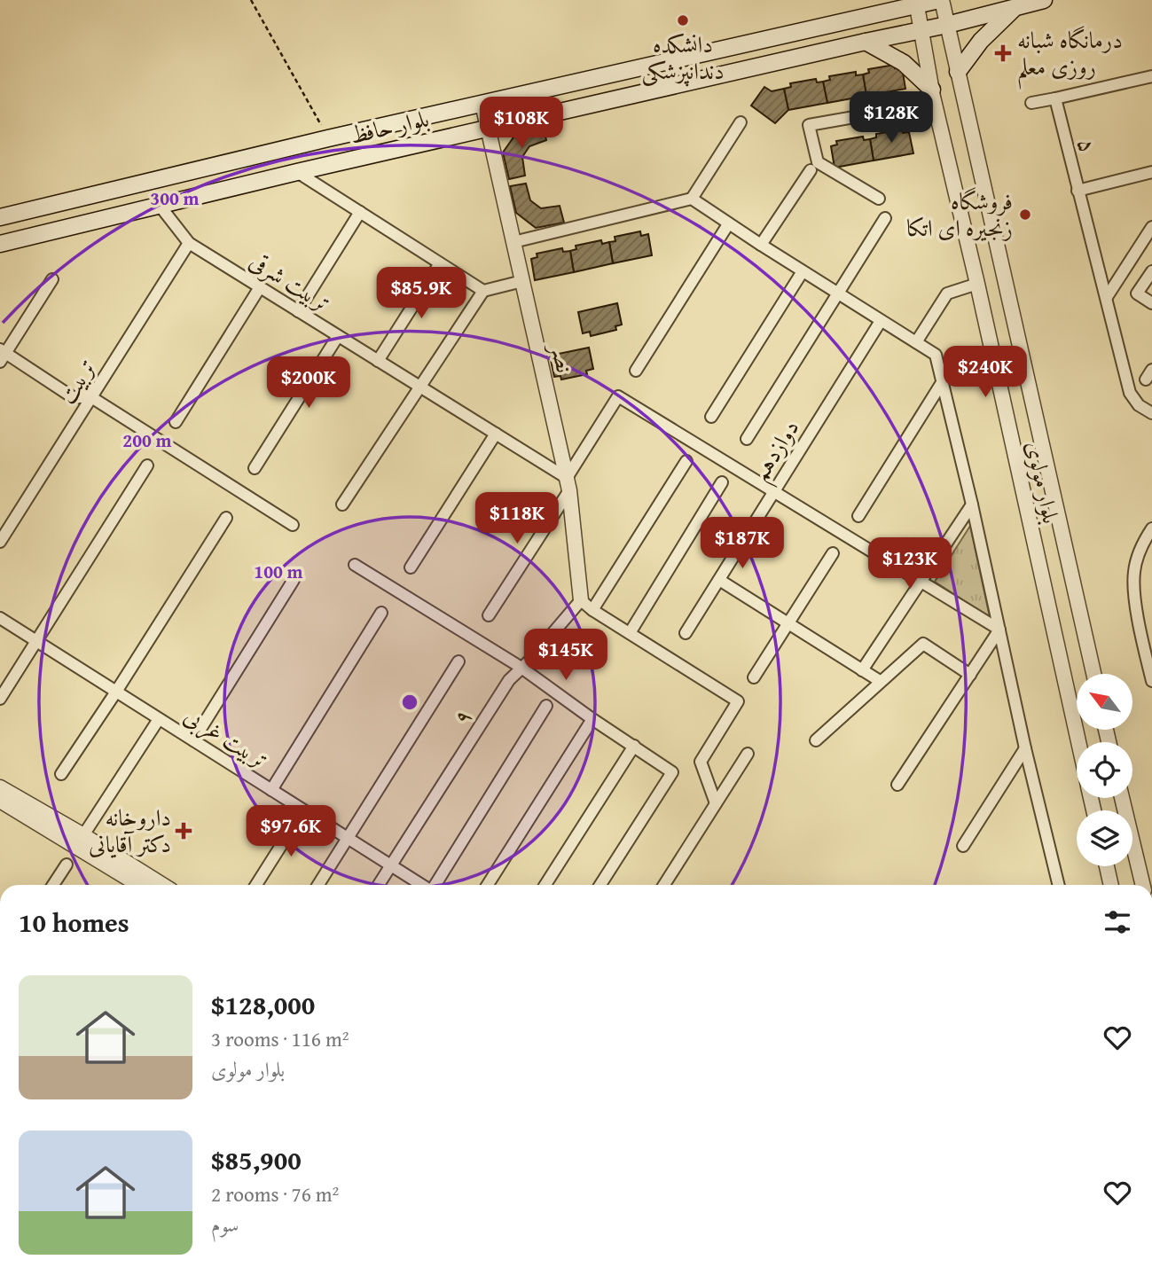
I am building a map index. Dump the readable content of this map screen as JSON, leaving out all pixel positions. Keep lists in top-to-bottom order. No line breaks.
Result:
{"streets":{"main road":["بلوار حافظ"],"street":["۵","تربیت شرقی","نصر","تربیت","دوازدهم","بلوار مولوی","۹","تربیت غربی"]},"crossings":[["بلوار حافظ","تربیت شرقی"],["بلوار حافظ","نصر"],["بلوار حافظ","بلوار مولوی"],["تربیت شرقی","نصر"],["تربیت شرقی","تربیت"],["نصر","۹"],["۹","تربیت غربی"]],"places":{"other":["دانشکده دندانپزشکی","فروشگاه زنجیره ای اتکا"],"health":["درمانگاه شبانه روزی معلم","داروخانه دکتر آقایانی"]},"north":"top left","page":{"price":["$128K","$108K","$85.9K","$240K","$200K","$118K","$187K","$123K","$145K","$97.6K"],"heading":"10 homes","list":[{"name":"$128,000","note":"3 rooms · 116 m² · بلوار مولوی"},{"name":"$85,900","note":"2 rooms · 76 m² · سوم"}]},"rings":["300 m","200 m","100 m"]}
